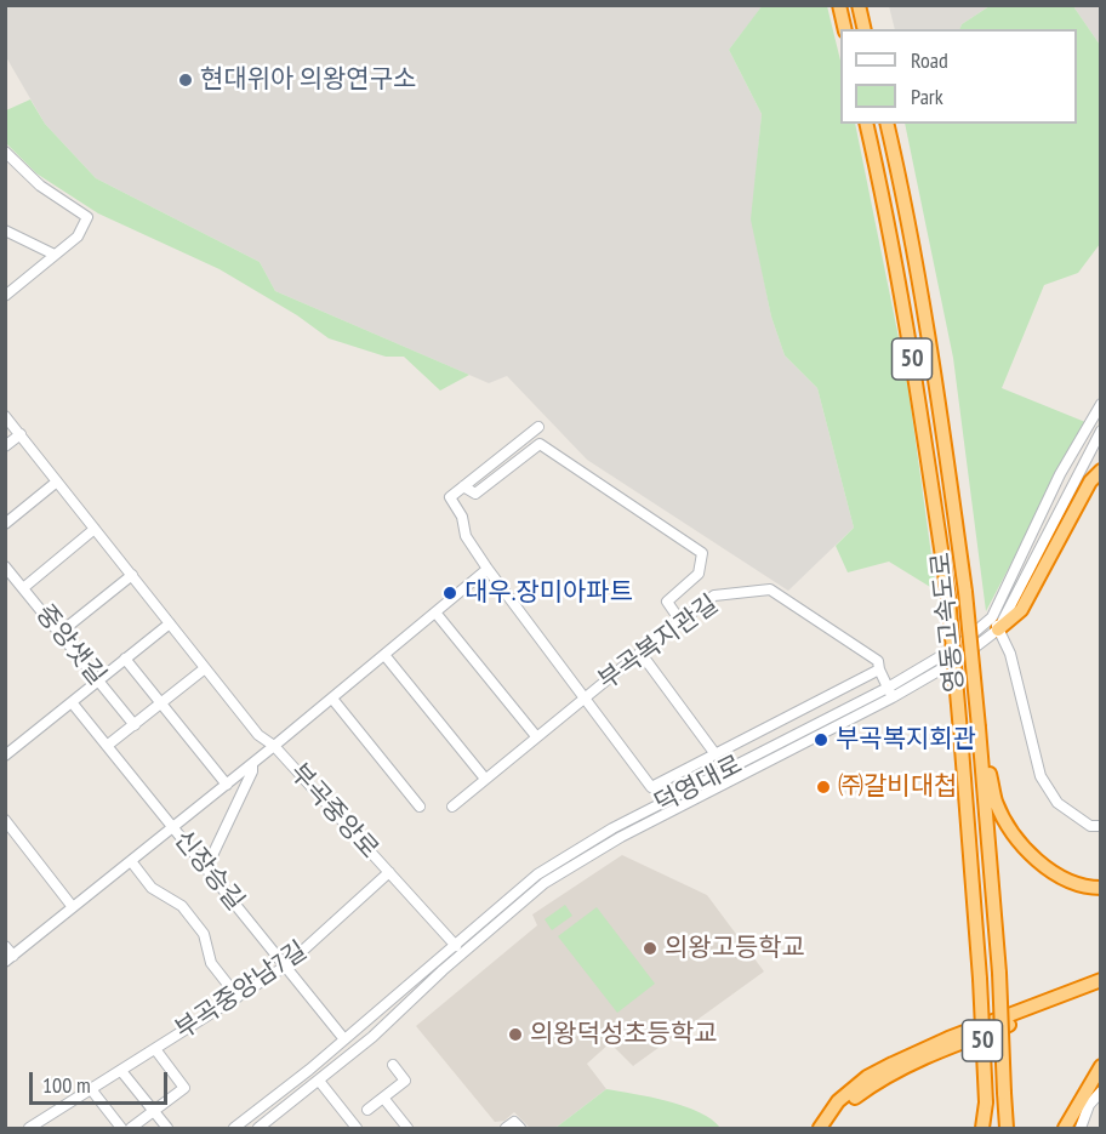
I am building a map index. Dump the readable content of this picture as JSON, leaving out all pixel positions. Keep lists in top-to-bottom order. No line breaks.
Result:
{"streets":{"highway":["50","영동고속도로"],"street":["부곡복지관길","중앙샛길","덕영대로","부곡중앙로","신장승길","부곡중앙남7길"]},"crossings":[["부곡복지관길","덕영대로"],["덕영대로","부곡중앙로"],["덕영대로","신장승길"],["부곡중앙로","부곡중앙남7길"],["신장승길","부곡중앙남7길"]],"places":["현대위아 의왕연구소","대우.장미아파트","부곡복지회관","㈜갈비대첩","의왕고등학교","의왕덕성초등학교"],"legend":["Road","Park"],"scale_bar":"100 m"}
